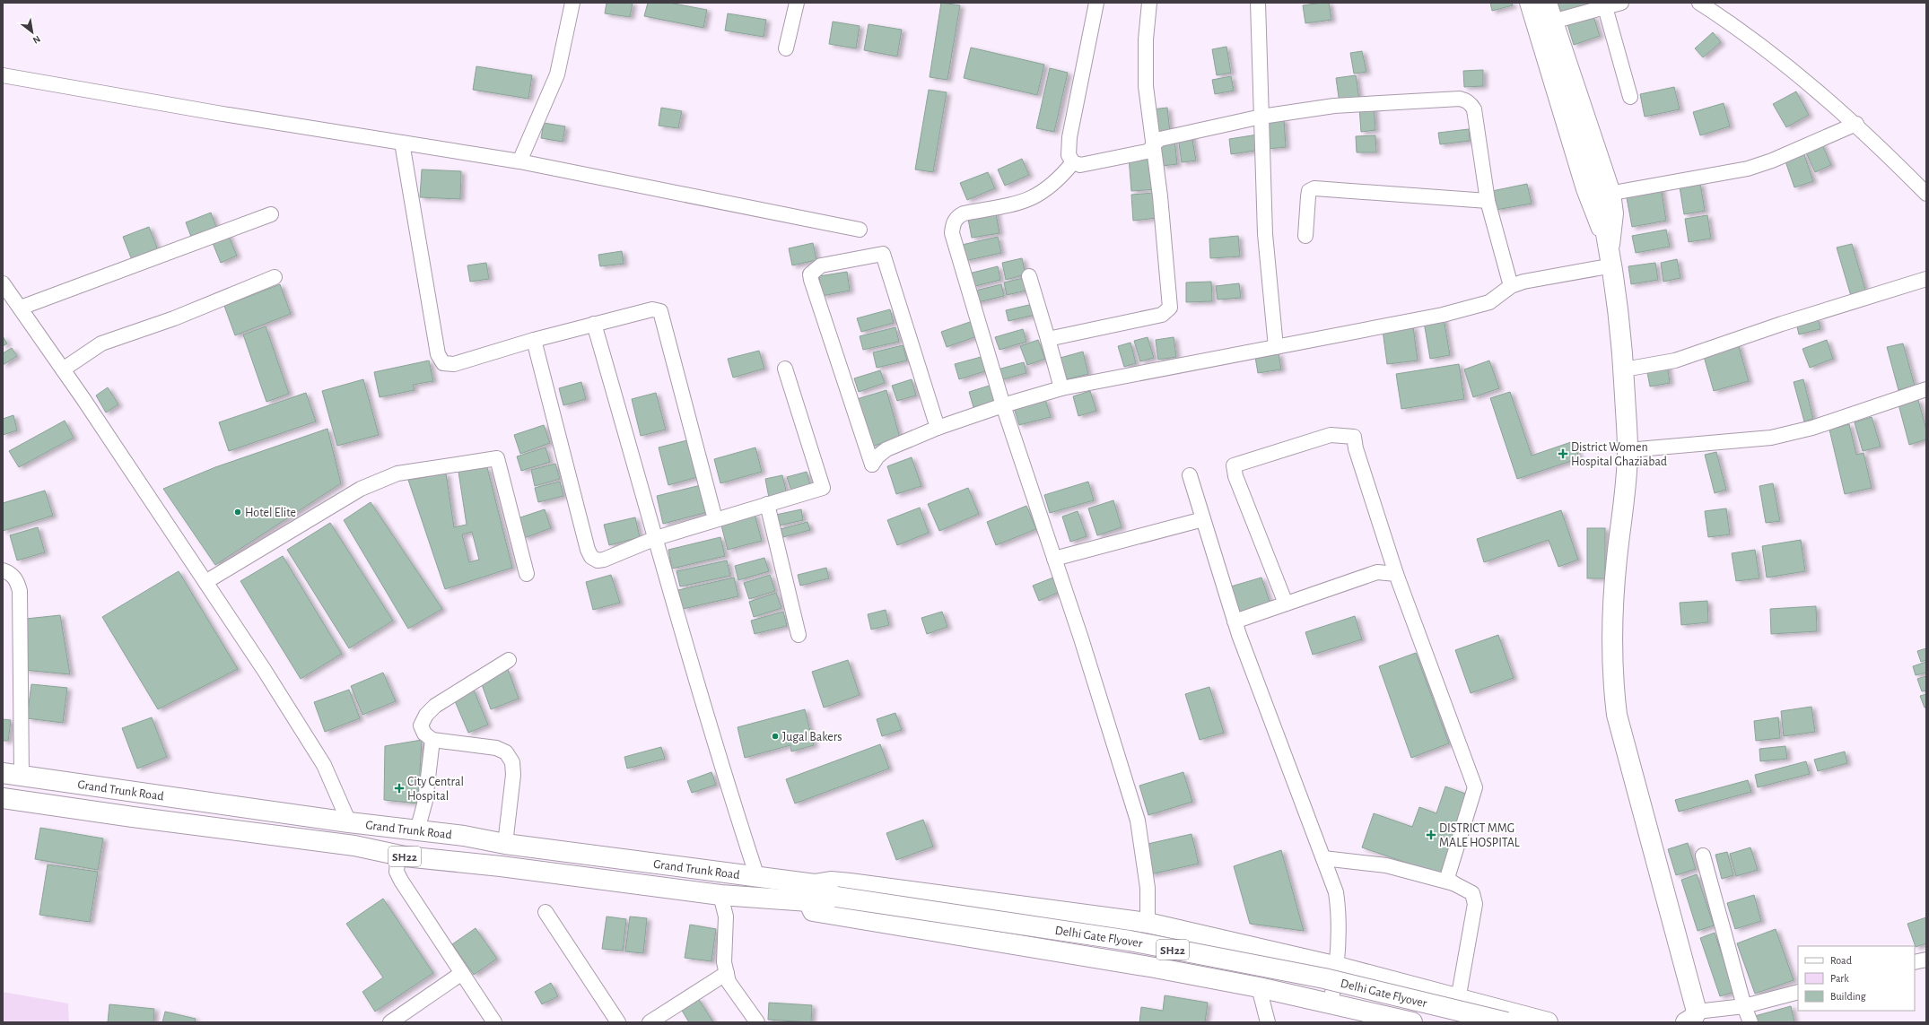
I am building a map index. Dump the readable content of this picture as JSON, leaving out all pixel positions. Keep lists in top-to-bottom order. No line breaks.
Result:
{"streets":{"main road":["Grand Trunk Road","SH22","Delhi Gate Flyover"]},"crossings":[["Grand Trunk Road","Delhi Gate Flyover"]],"places":{"health":["District Women Hospital Ghaziabad","City Central Hospital","DISTRICT MMG MALE HOSPITAL"],"other":["Hotel Elite","Jugal Bakers"]},"legend":["Road","Park","Building"],"north":"bottom right"}
